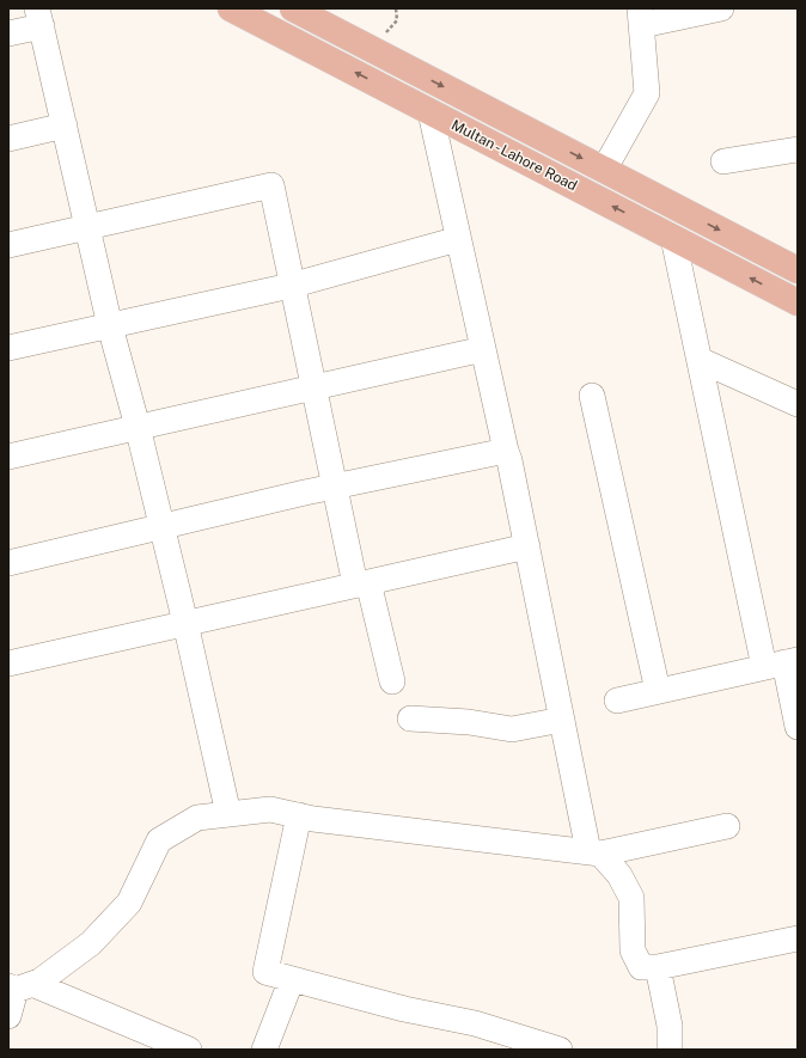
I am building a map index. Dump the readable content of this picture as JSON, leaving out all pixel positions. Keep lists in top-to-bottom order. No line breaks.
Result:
{"streets":{"main road":["Multan - Lahore Road"]}}
